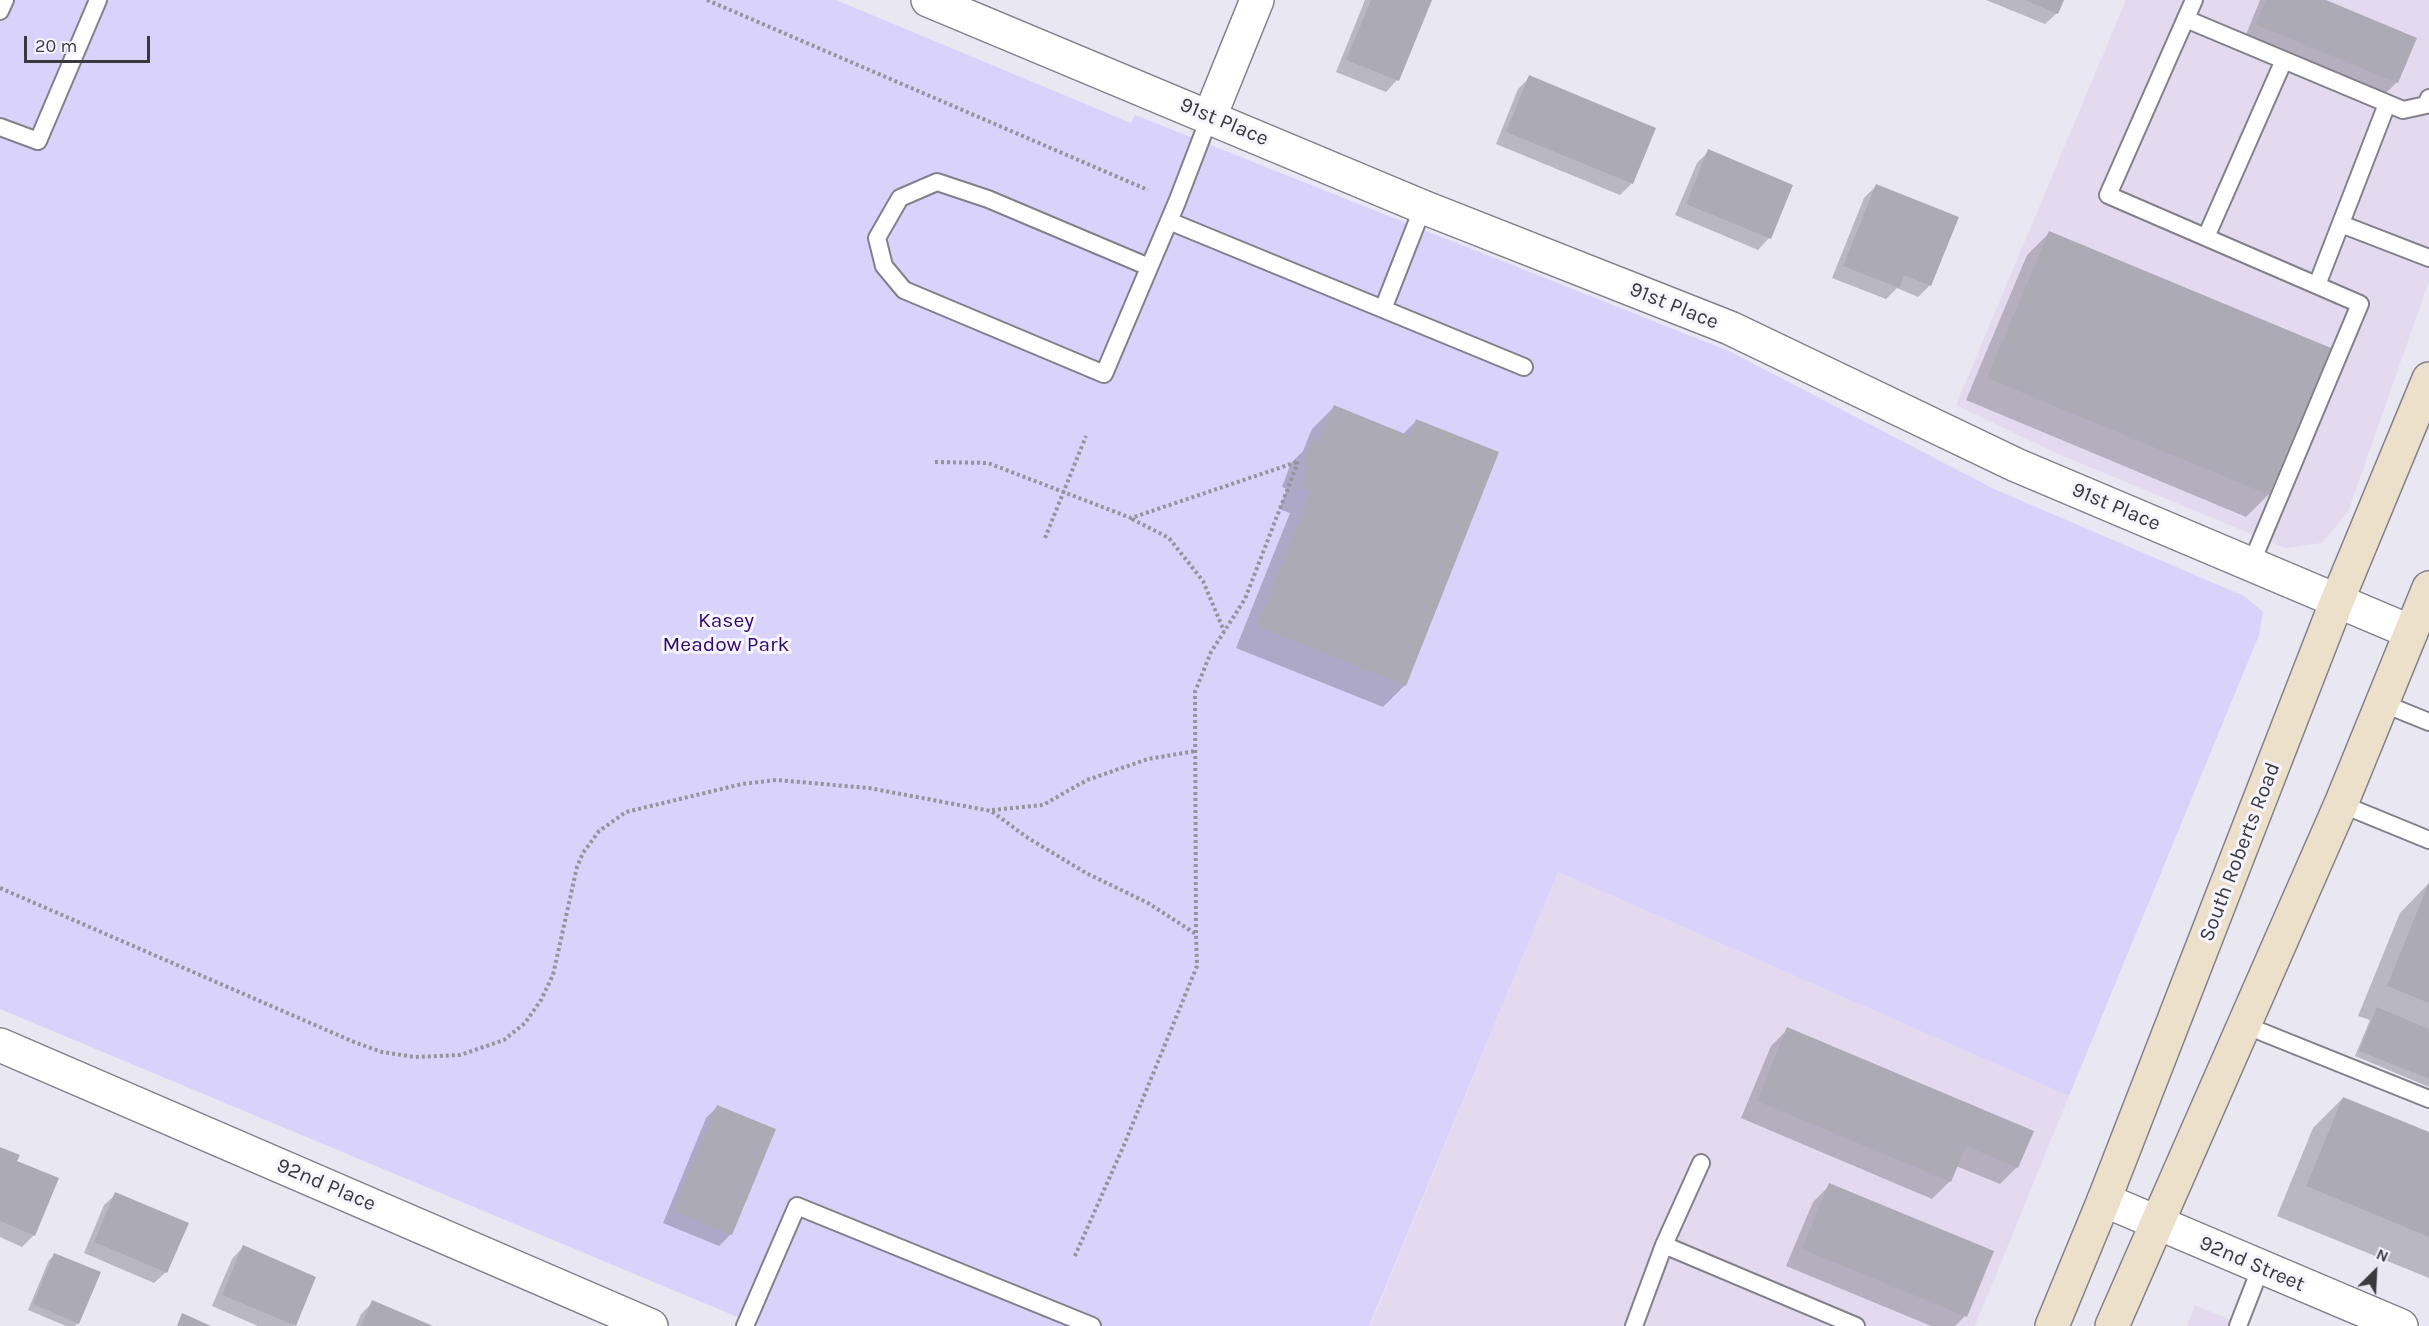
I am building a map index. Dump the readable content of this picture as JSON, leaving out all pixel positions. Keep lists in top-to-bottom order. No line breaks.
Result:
{"streets":{"street":["91st Place","South Roberts Road","92nd Place","92nd Street"]},"crossings":[["91st Place","South Roberts Road"],["South Roberts Road","92nd Street"]],"parks":["Kasey Meadow Park"],"scale_bar":"20 m","north":"top right"}
